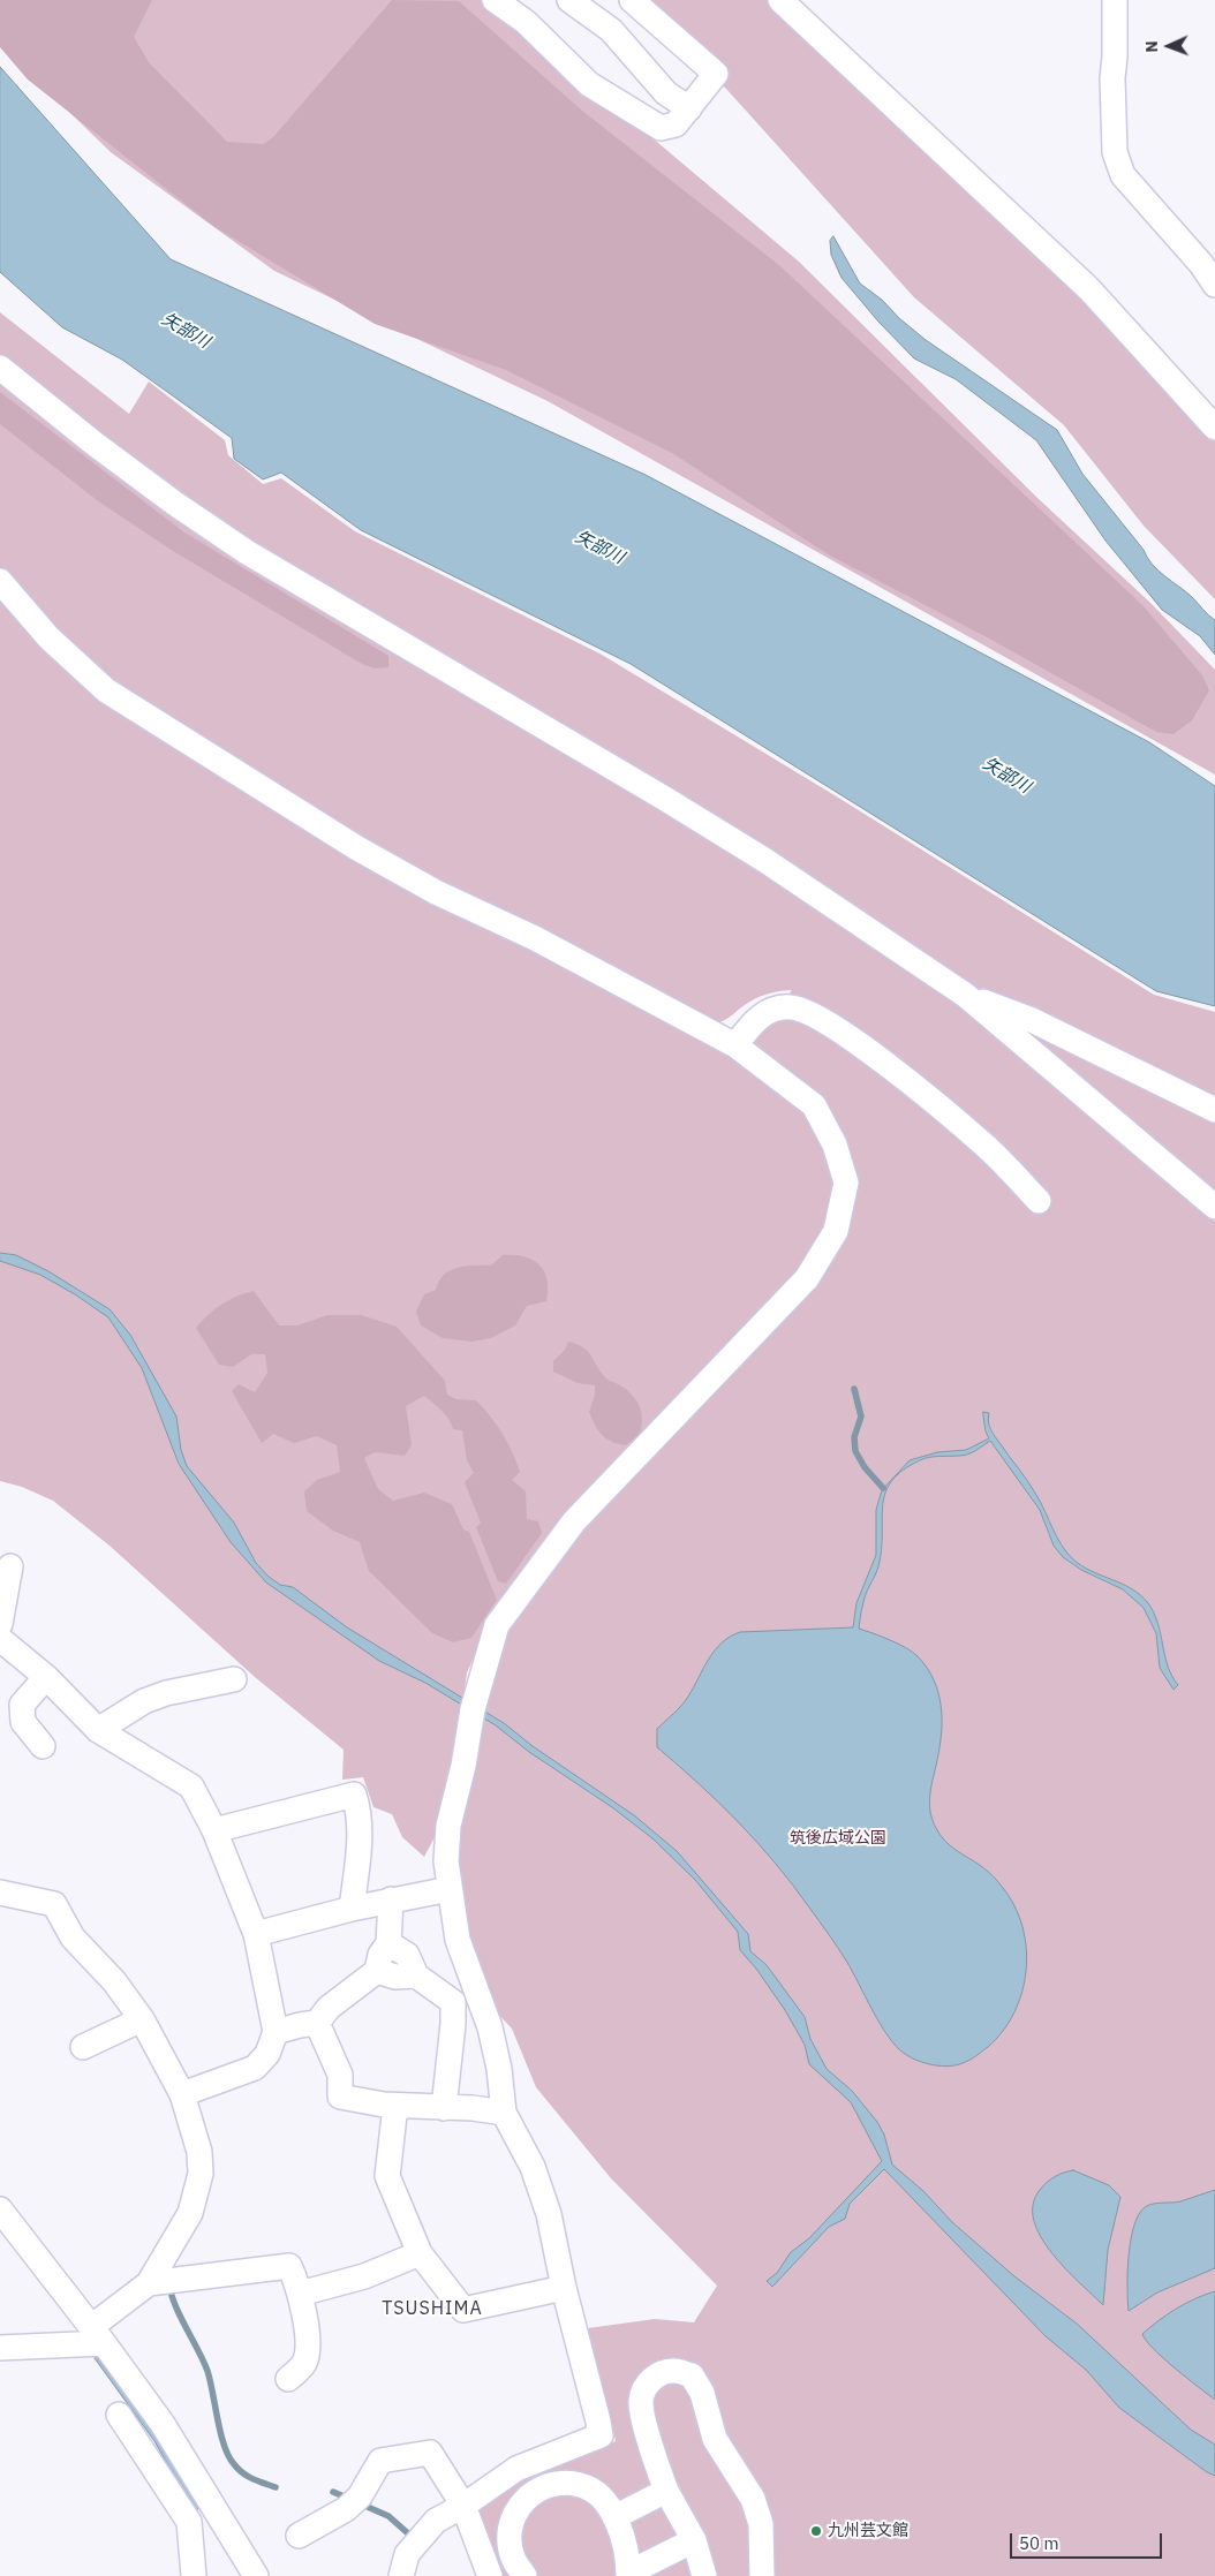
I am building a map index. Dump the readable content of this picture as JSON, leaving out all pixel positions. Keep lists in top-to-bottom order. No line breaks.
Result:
{"districts":["TSUSHIMA"],"water":["矢部川"],"parks":["筑後広域公園"],"places":["九州芸文館"],"scale_bar":"50 m","north":"left"}
